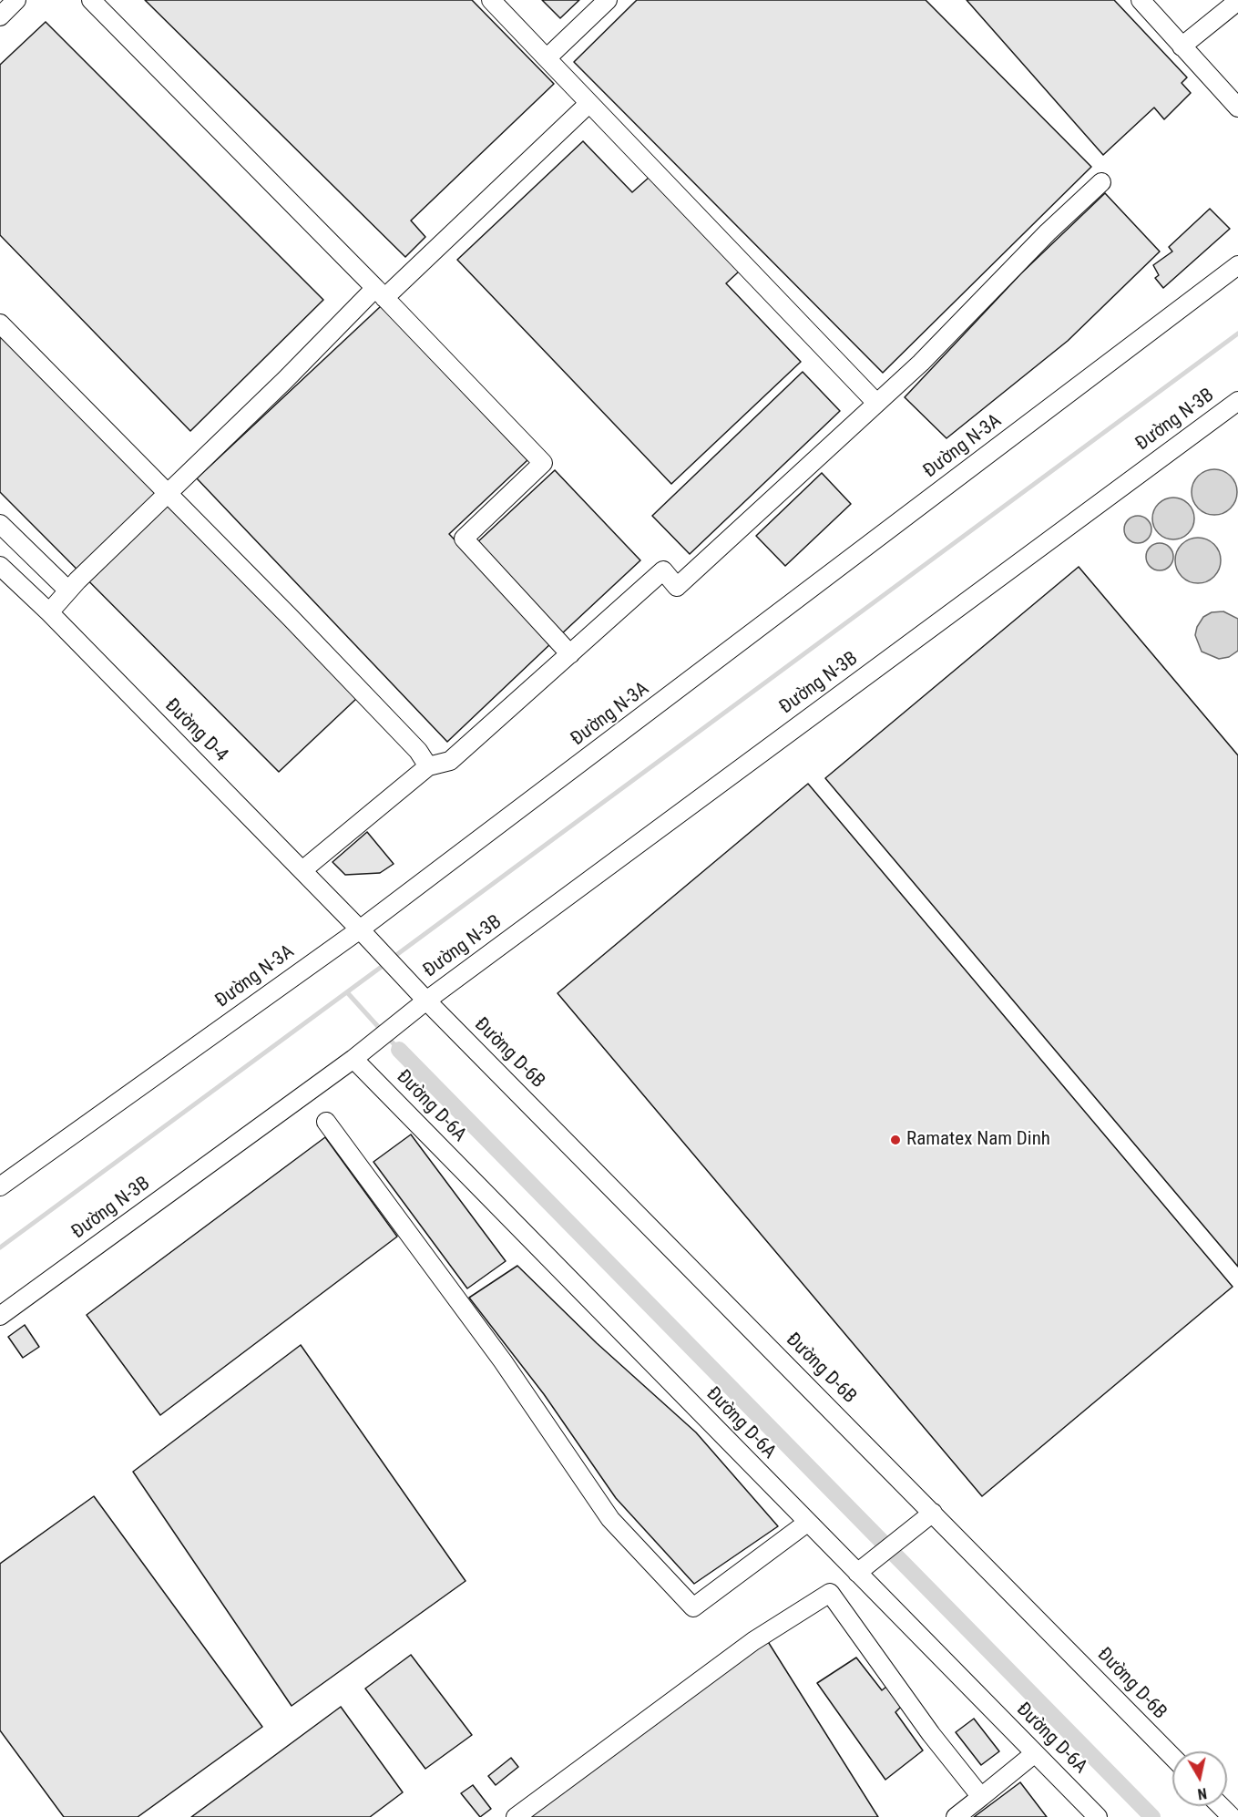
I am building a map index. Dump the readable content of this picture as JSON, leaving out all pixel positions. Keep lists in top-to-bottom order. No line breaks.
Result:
{"streets":{"street":["Đường N-3B","Đường N-3A","Đường D-4","Đường D-6B","Đường D-6A"]},"crossings":[["Đường N-3B","Đường D-6B"],["Đường N-3B","Đường D-6A"],["Đường N-3A","Đường D-4"],["Đường D-4","Đường D-6B"]],"places":["Ramatex Nam Dinh"],"north":"bottom"}
